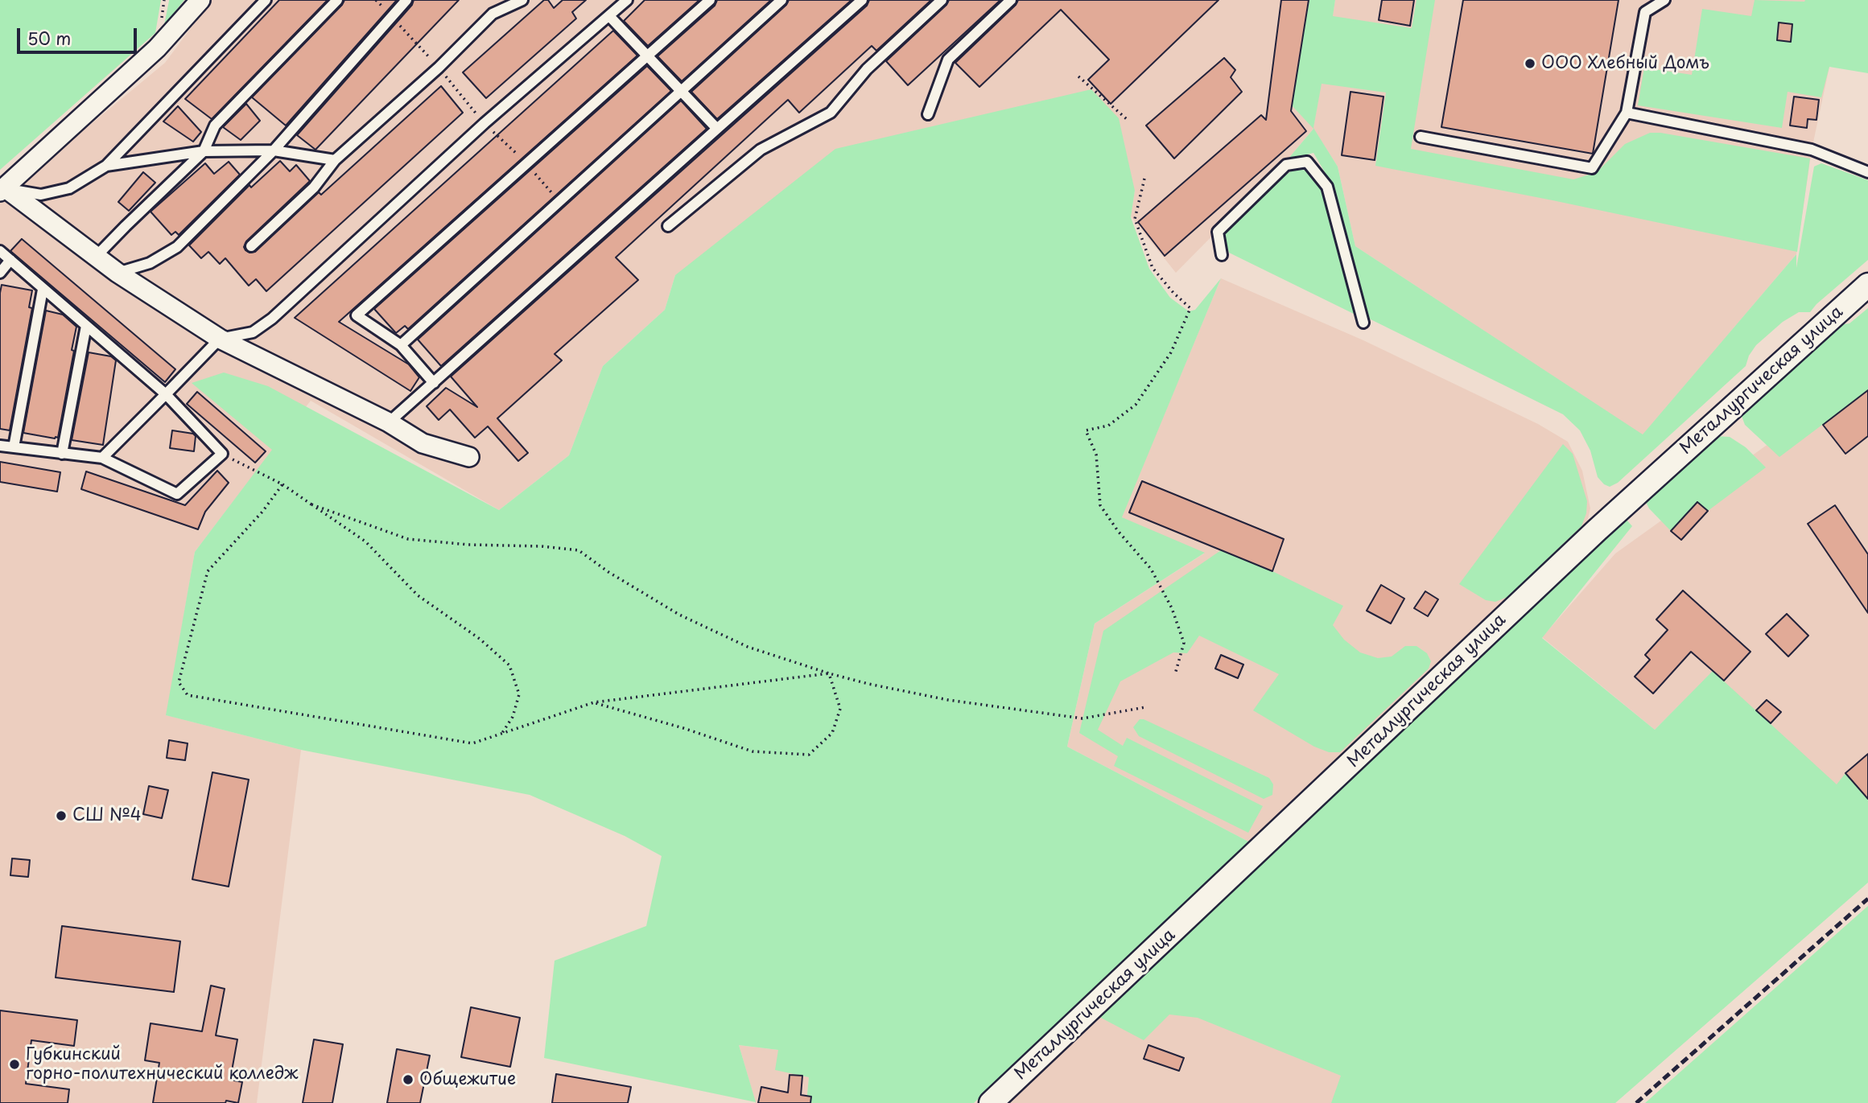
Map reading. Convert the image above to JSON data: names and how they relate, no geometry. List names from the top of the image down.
{
  "streets": {
    "street": ["Металлургическая улица"]
  },
  "places": [
    "ООО Хлебный Домъ",
    "СШ №4",
    "Губкинский горно-политехнический колледж",
    "Общежитие"
  ],
  "scale_bar": "50 m"
}
